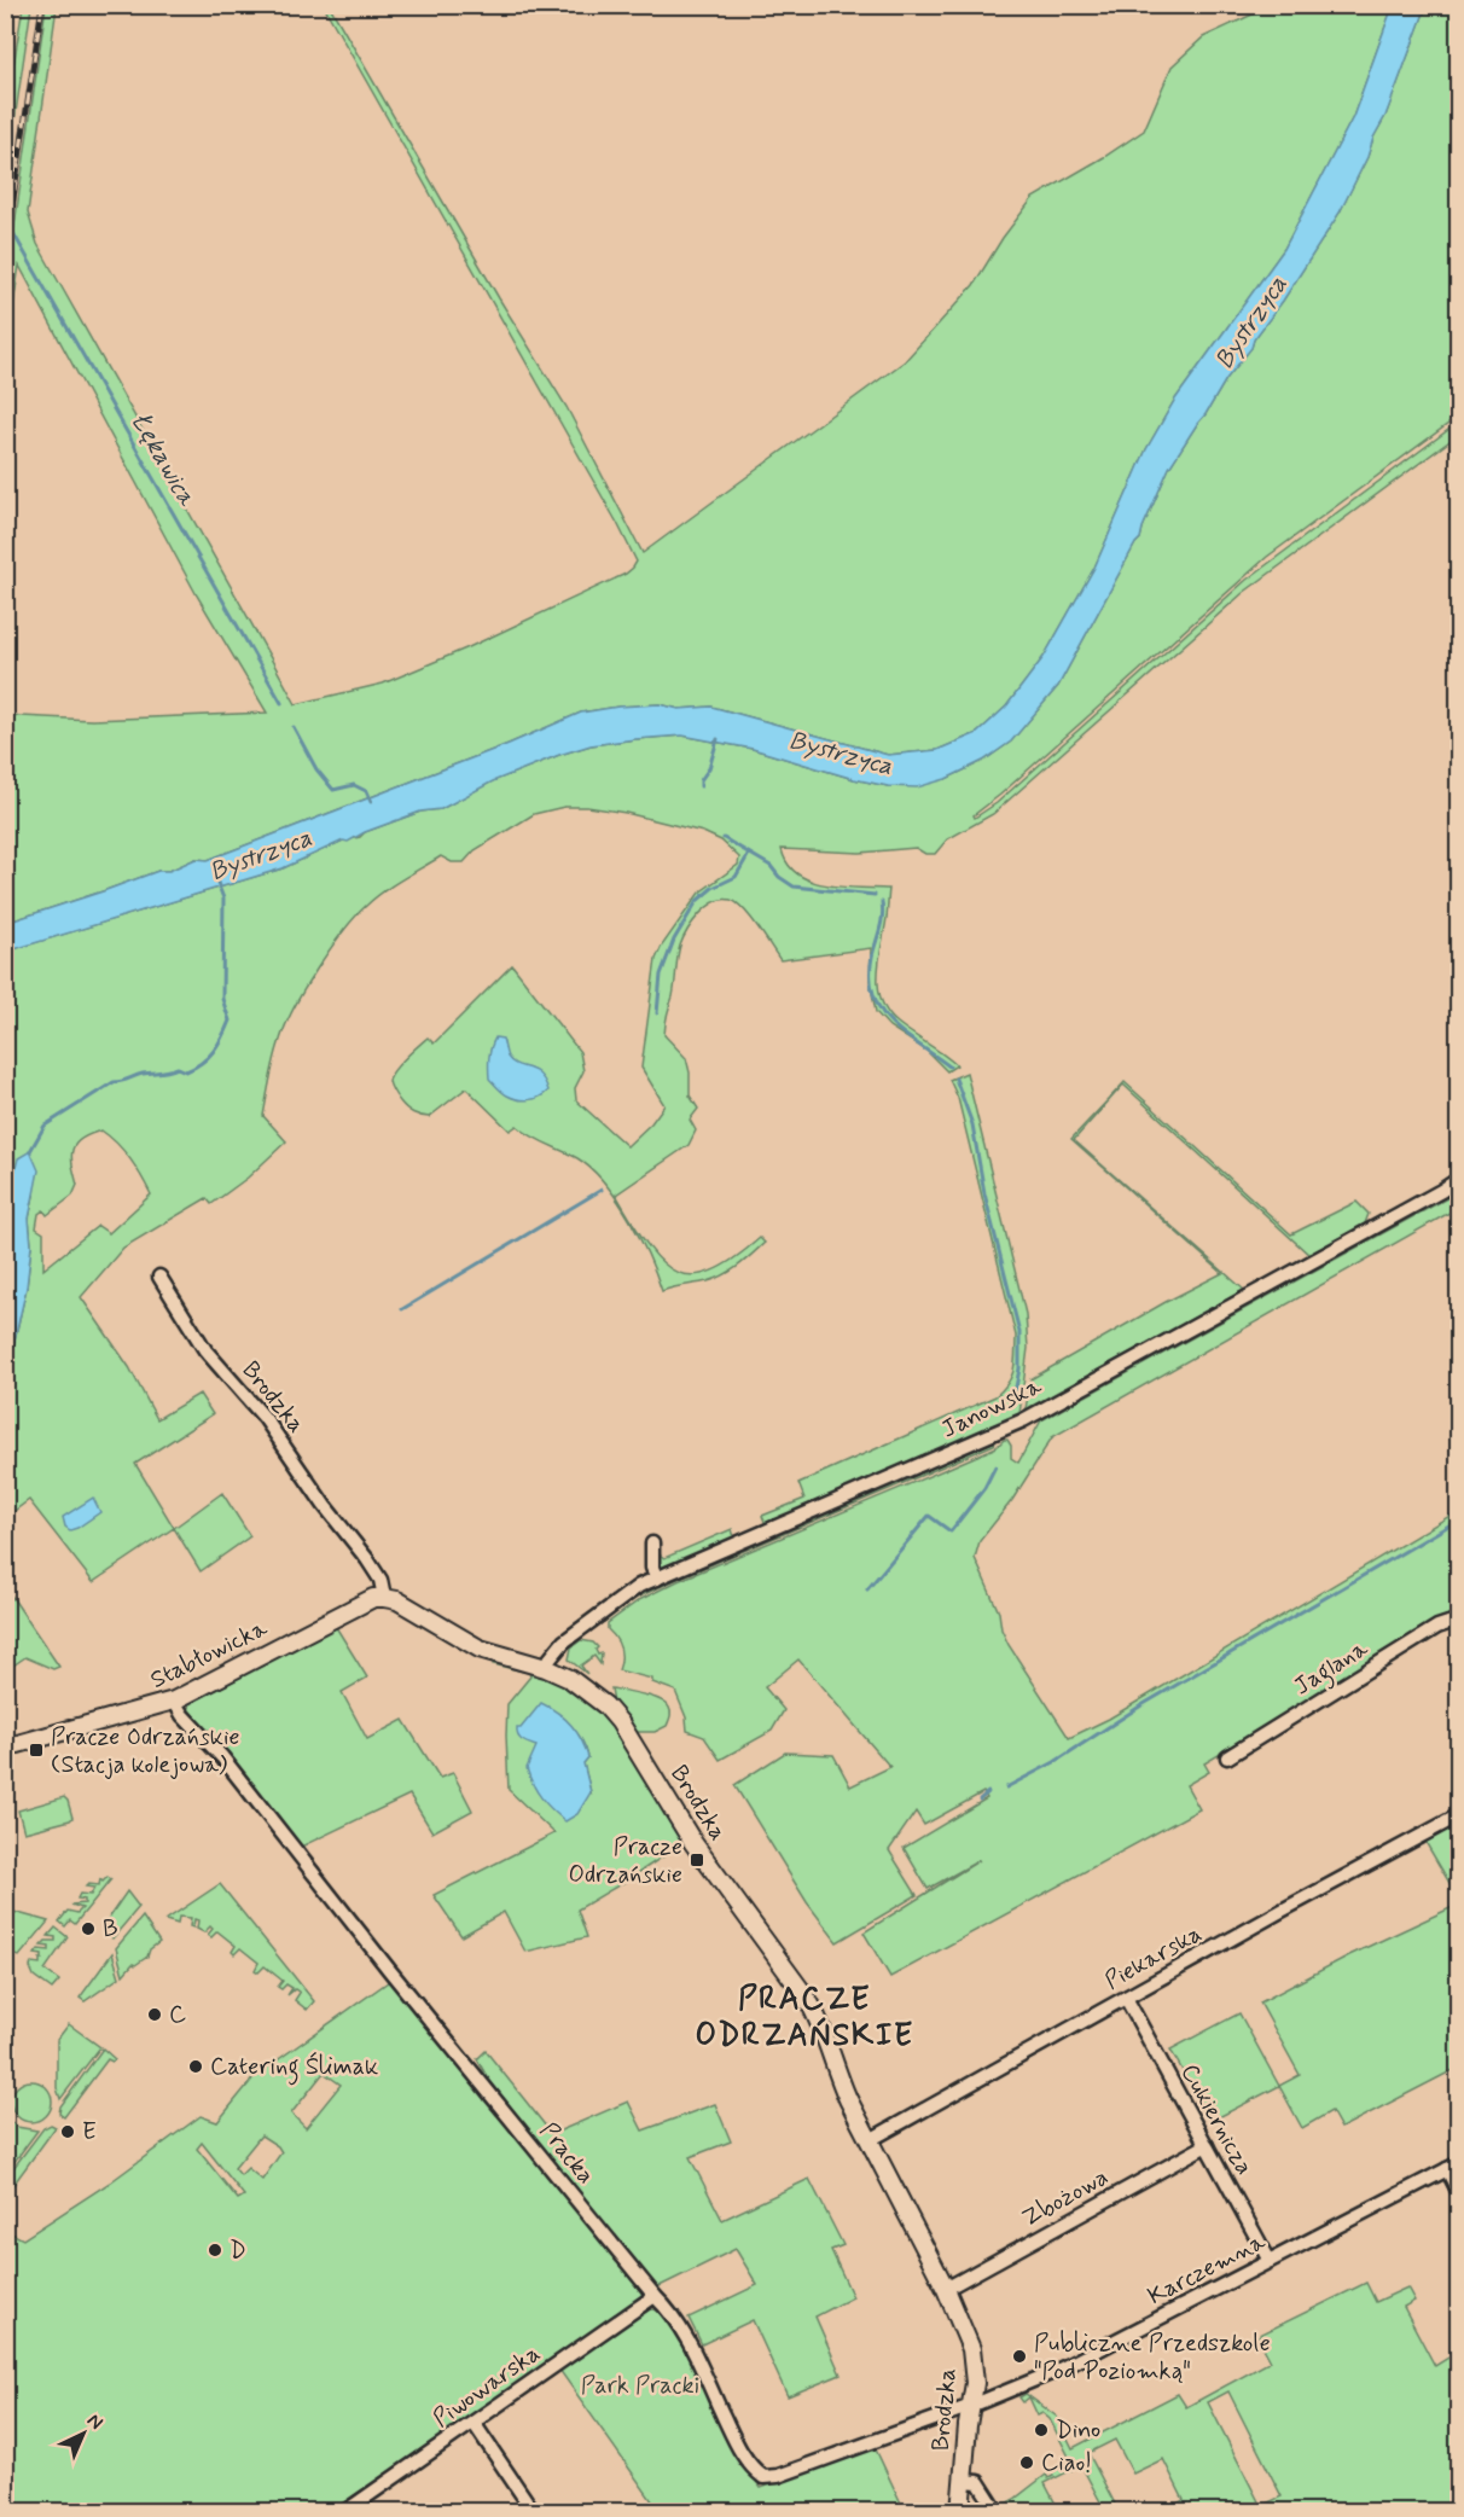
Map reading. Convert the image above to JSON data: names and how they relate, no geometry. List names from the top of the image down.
{
  "streets": {
    "street": [
      "Brodzka",
      "Janowska",
      "Stabłowicka",
      "Jaglana",
      "Piekarska",
      "Cukiernicza",
      "Pracka",
      "Zbożowa",
      "Karczemna",
      "Piwowarska"
    ]
  },
  "crossings": [
    ["Brodzka", "Janowska"],
    ["Brodzka", "Stabłowicka"],
    ["Brodzka", "Piekarska"],
    ["Brodzka", "Pracka"],
    ["Brodzka", "Zbożowa"],
    ["Brodzka", "Karczemna"],
    ["Stabłowicka", "Pracka"],
    ["Piekarska", "Cukiernicza"],
    ["Cukiernicza", "Zbożowa"],
    ["Cukiernicza", "Karczemna"],
    ["Pracka", "Karczemna"],
    ["Pracka", "Piwowarska"]
  ],
  "districts": ["PRACZE ODRZAŃSKIE"],
  "water": ["Bystrzyca", "Łękawica"],
  "parks": ["Park Pracki"],
  "places": {
    "transit": ["Pracze Odrzańskie (Stacja kolejowa)", "Pracze Odrzańskie"],
    "other": [
      "B",
      "C",
      "Catering Ślimak",
      "E",
      "D",
      "Publiczne Przedszkole \"Pod Poziomką\"",
      "Dino",
      "Ciao!"
    ]
  },
  "north": "top right"
}
